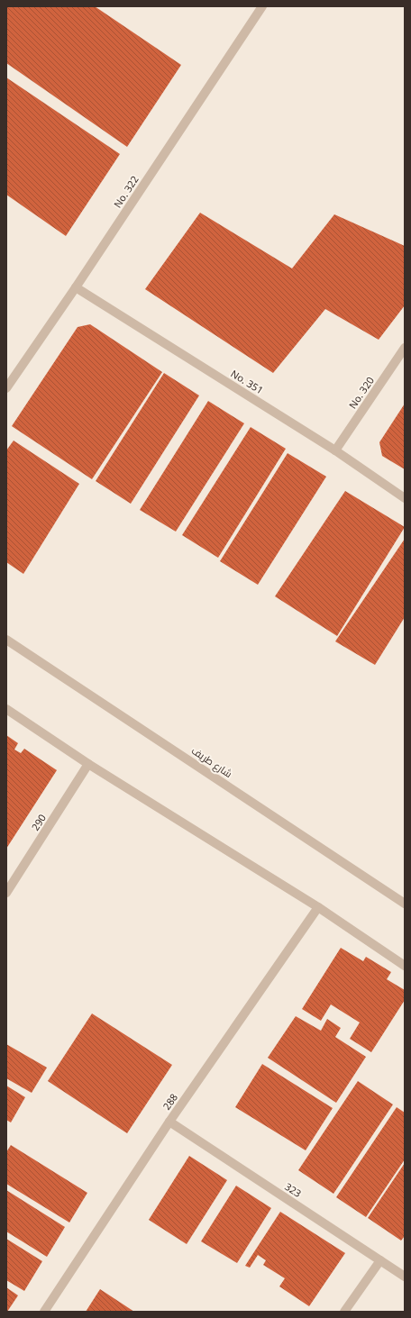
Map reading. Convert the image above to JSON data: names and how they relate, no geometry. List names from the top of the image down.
{
  "streets": {
    "street": [
      "No. 322",
      "No. 351",
      "No. 320",
      "شارع طريف",
      "290",
      "288",
      "323"
    ]
  },
  "crossings": [
    ["No. 322", "No. 351"],
    ["No. 351", "No. 320"],
    ["288", "323"]
  ]
}
